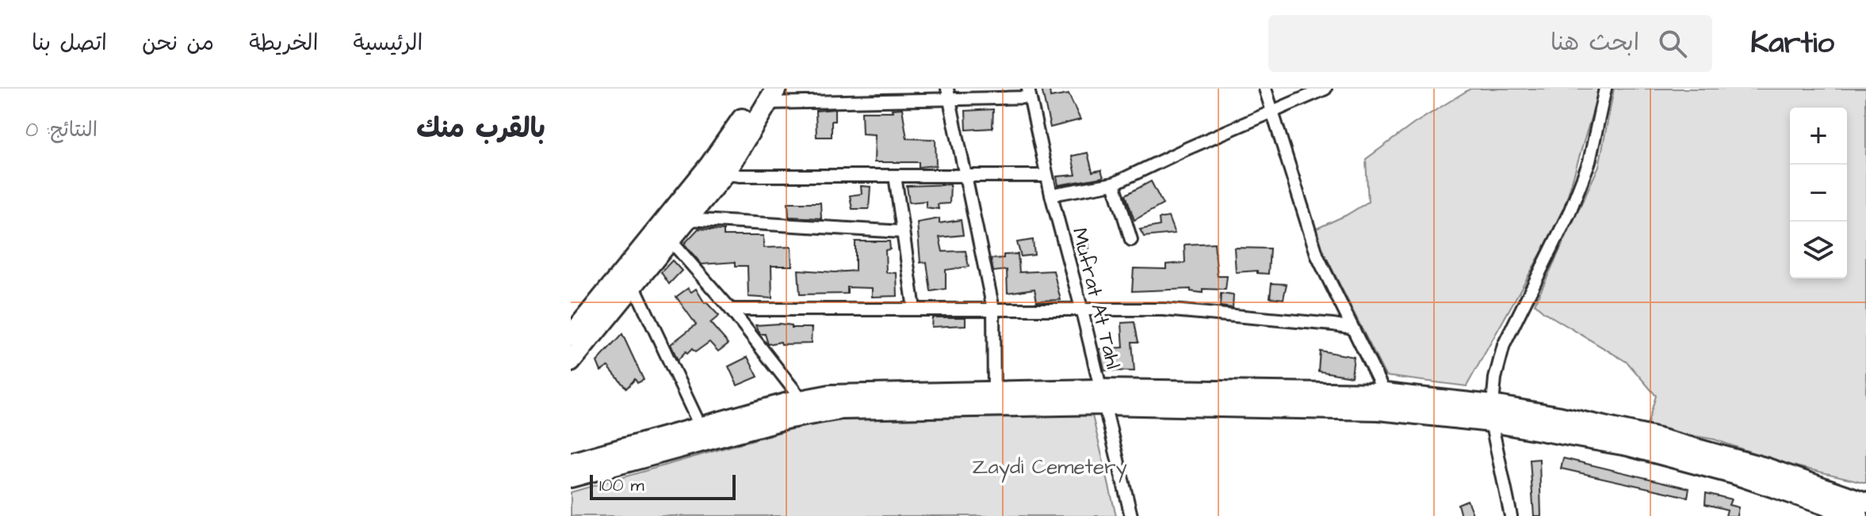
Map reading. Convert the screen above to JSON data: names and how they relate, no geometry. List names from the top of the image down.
{
  "streets": {
    "street": ["Mufrat At Tahl"]
  },
  "parks": ["Zaydi Cemetery"],
  "scale_bar": "100 m",
  "page": {
    "header": "Kartio",
    "search": "ابحث هنا",
    "nav": [
      "الرئيسية",
      "الخريطة",
      "من نحن",
      "اتصل بنا"
    ],
    "heading": ["بالقرب منك", "النتائج: 0"],
    "map_buttons": ["+", "−"],
    "scale": "100 m"
  }
}
